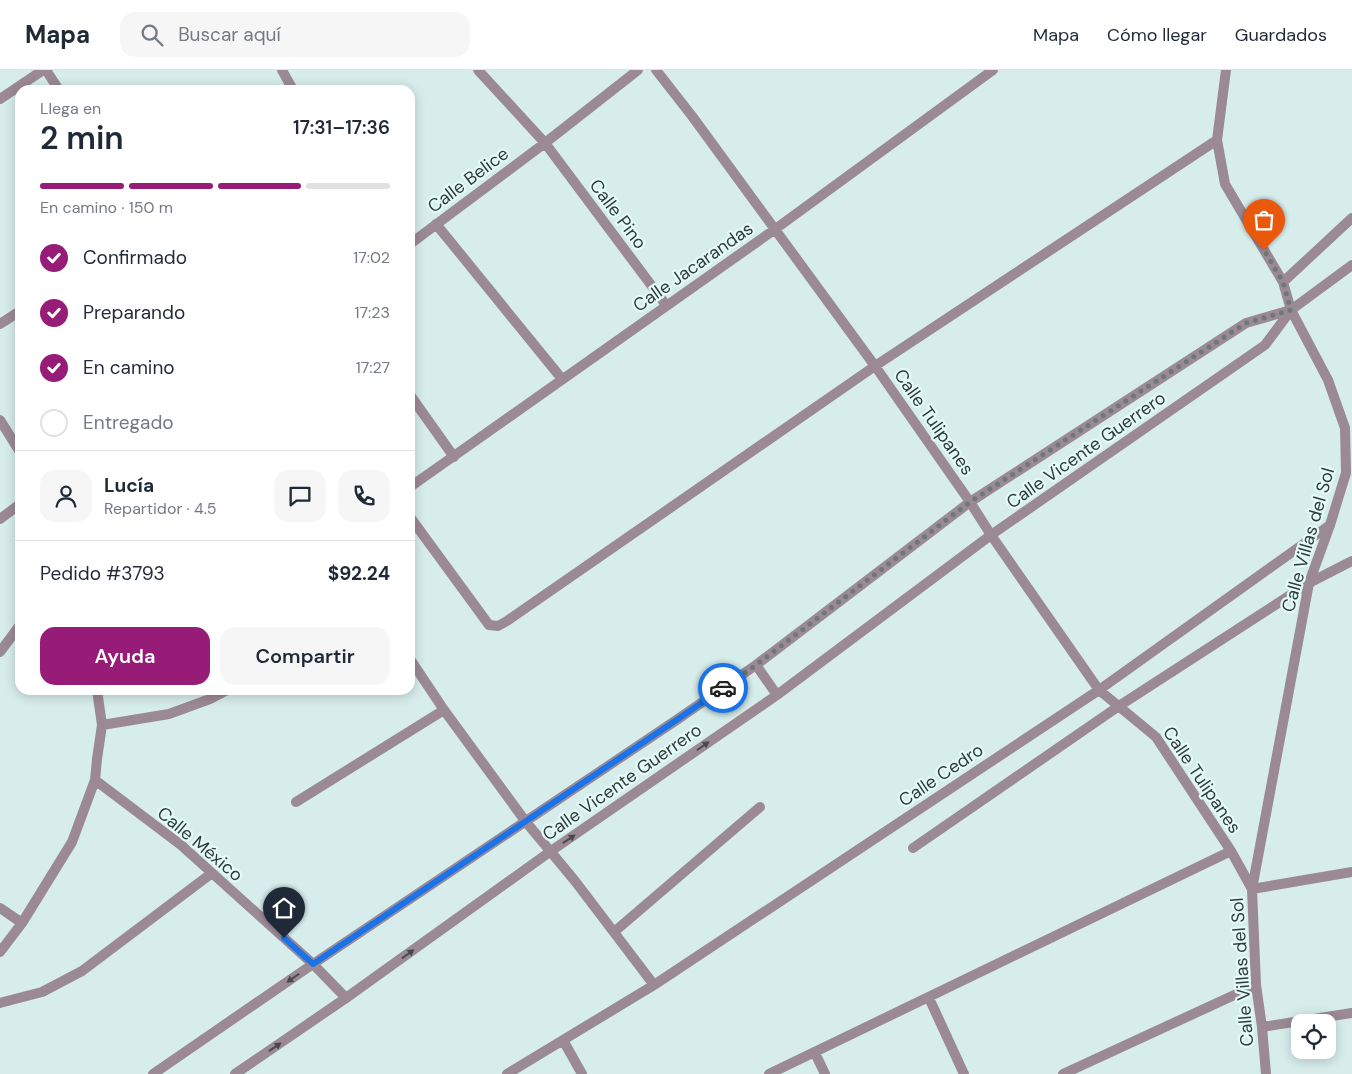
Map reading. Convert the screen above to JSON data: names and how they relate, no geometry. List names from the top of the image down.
{
  "streets": {
    "street": [
      "Calle Belice",
      "Calle Pino",
      "Calle Jacarandas",
      "Calle Tulipanes",
      "Calle Vicente Guerrero",
      "Calle Villas del Sol",
      "Calle Cedro",
      "Calle México"
    ]
  },
  "crossings": [
    ["Calle Belice", "Calle Pino"],
    ["Calle Pino", "Calle Jacarandas"],
    ["Calle Jacarandas", "Calle Tulipanes"],
    ["Calle Tulipanes", "Calle Vicente Guerrero"],
    ["Calle Tulipanes", "Calle Villas del Sol"],
    ["Calle Tulipanes", "Calle Cedro"],
    ["Calle Vicente Guerrero", "Calle Villas del Sol"],
    ["Calle Vicente Guerrero", "Calle México"],
    ["Calle Villas del Sol", "Calle Cedro"]
  ],
  "page": {
    "header": "Mapa",
    "search": "Buscar aquí",
    "nav": ["Mapa", "Cómo llegar", "Guardados"],
    "heading": ["2 min", "Llega en", "17:31–17:36"],
    "panel": [
      "Lucía",
      "Repartidor · 4.5",
      "Pedido #3793",
      "$92.24"
    ],
    "bar": "En camino · 150 m",
    "list": [
      ["Confirmado", "17:02"],
      ["Preparando", "17:23"],
      ["En camino", "17:27"],
      "Entregado"
    ],
    "buttons": ["Ayuda", "Compartir"]
  }
}
